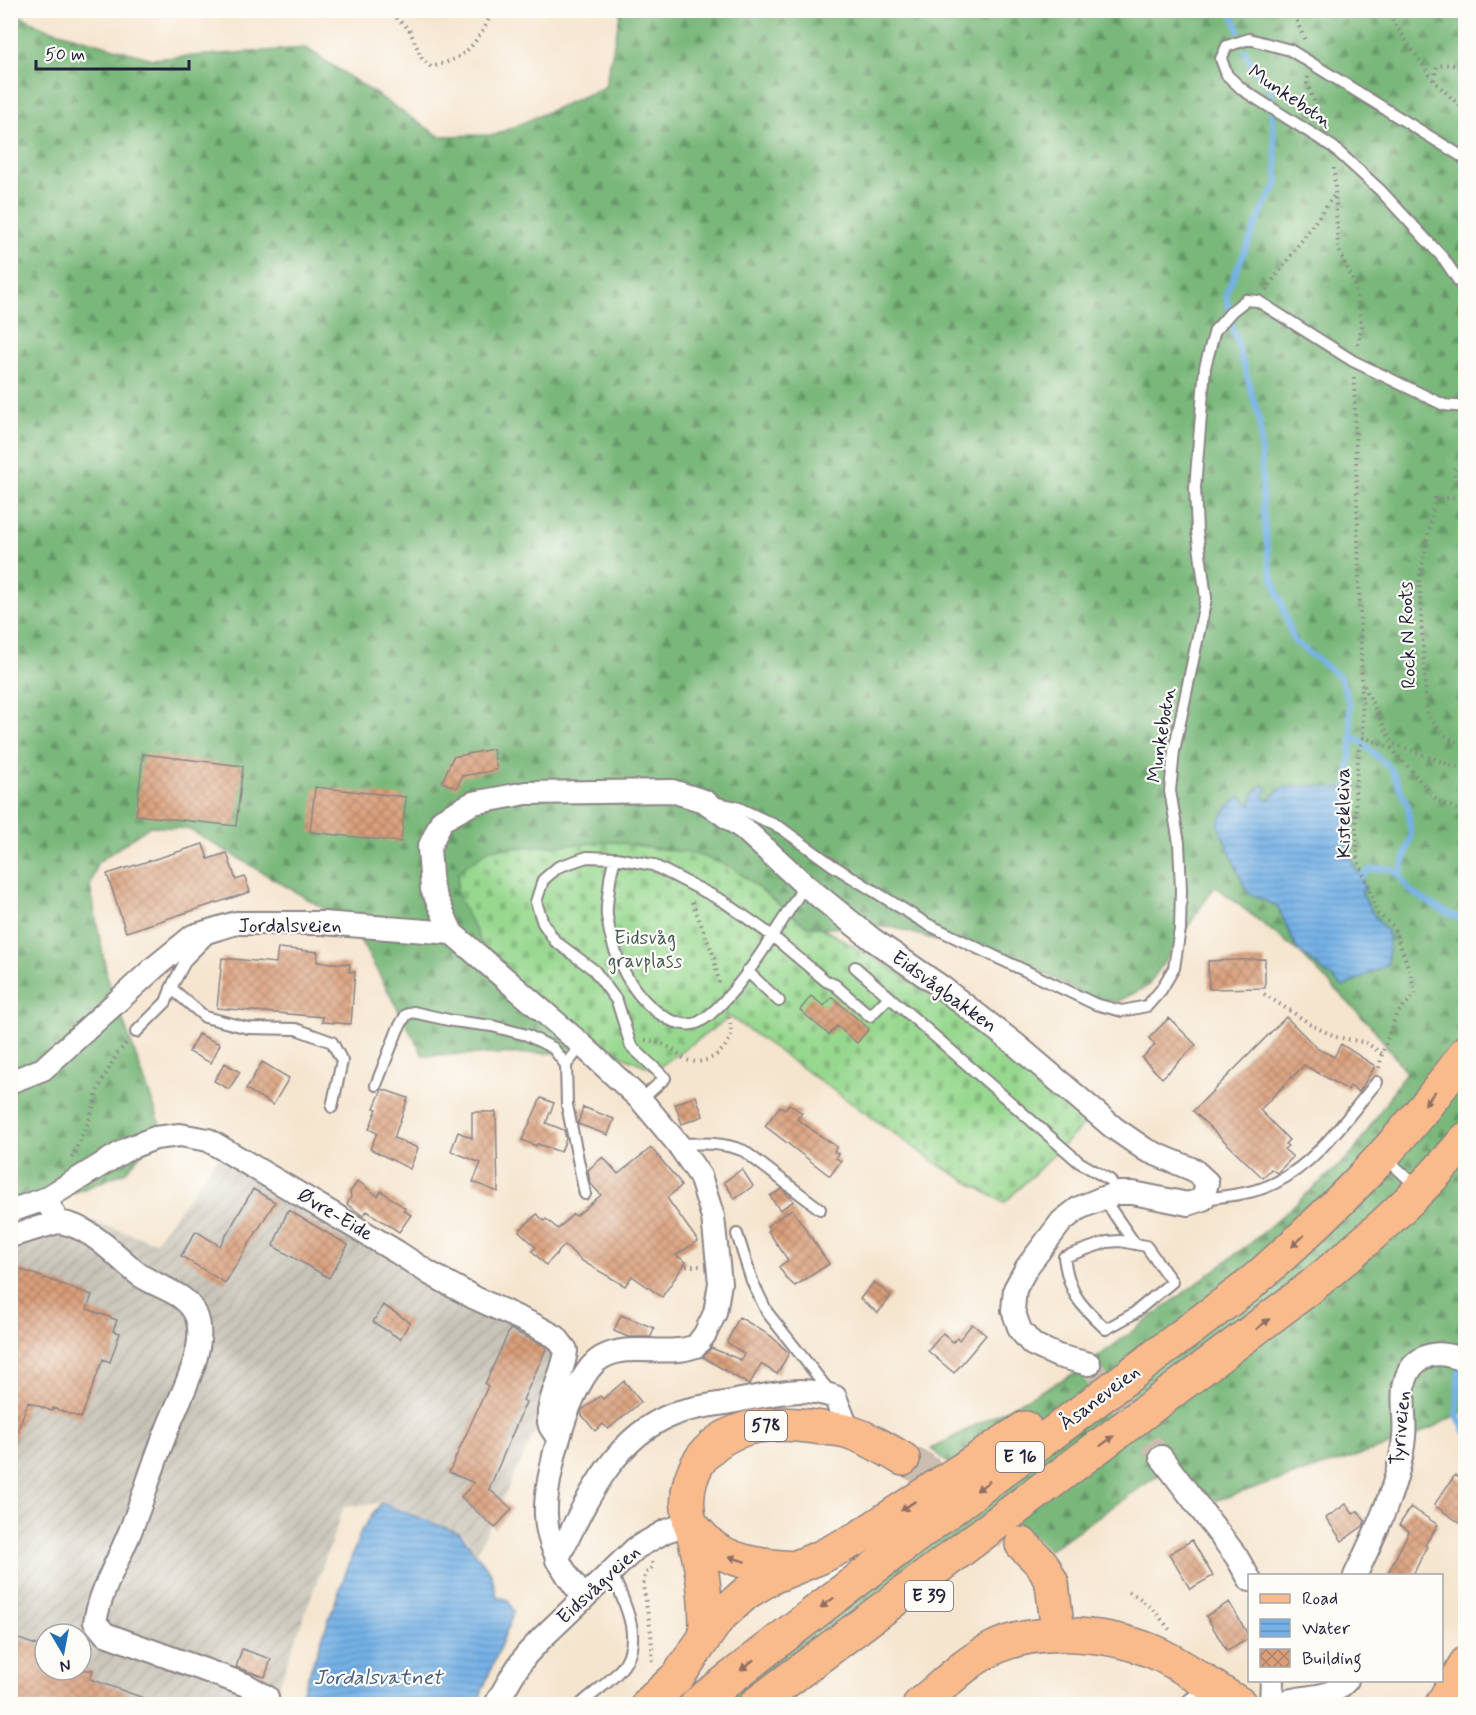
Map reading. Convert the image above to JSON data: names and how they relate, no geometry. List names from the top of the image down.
{
  "streets": {
    "main road": [
      "Åsaneveien",
      "578",
      "E 16",
      "E 39"
    ],
    "street": [
      "Jordalsveien",
      "Eidsvågbakken",
      "Øvre-Eide",
      "Tyriveien",
      "Eidsvågveien"
    ],
    "lane": ["Munkebotn"],
    "path": ["Rock N Roots", "Kistekleiva"]
  },
  "crossings": [
    ["Munkebotn", "Eidsvågbakken"],
    ["Jordalsveien", "Eidsvågbakken"],
    ["Åsaneveien", "E 39"],
    ["578", "Eidsvågveien"]
  ],
  "water": ["Jordalsvatnet"],
  "parks": ["Eidsvåg gravplass"],
  "legend": ["Road", "Water", "Building"],
  "scale_bar": "50 m",
  "north": "bottom"
}
